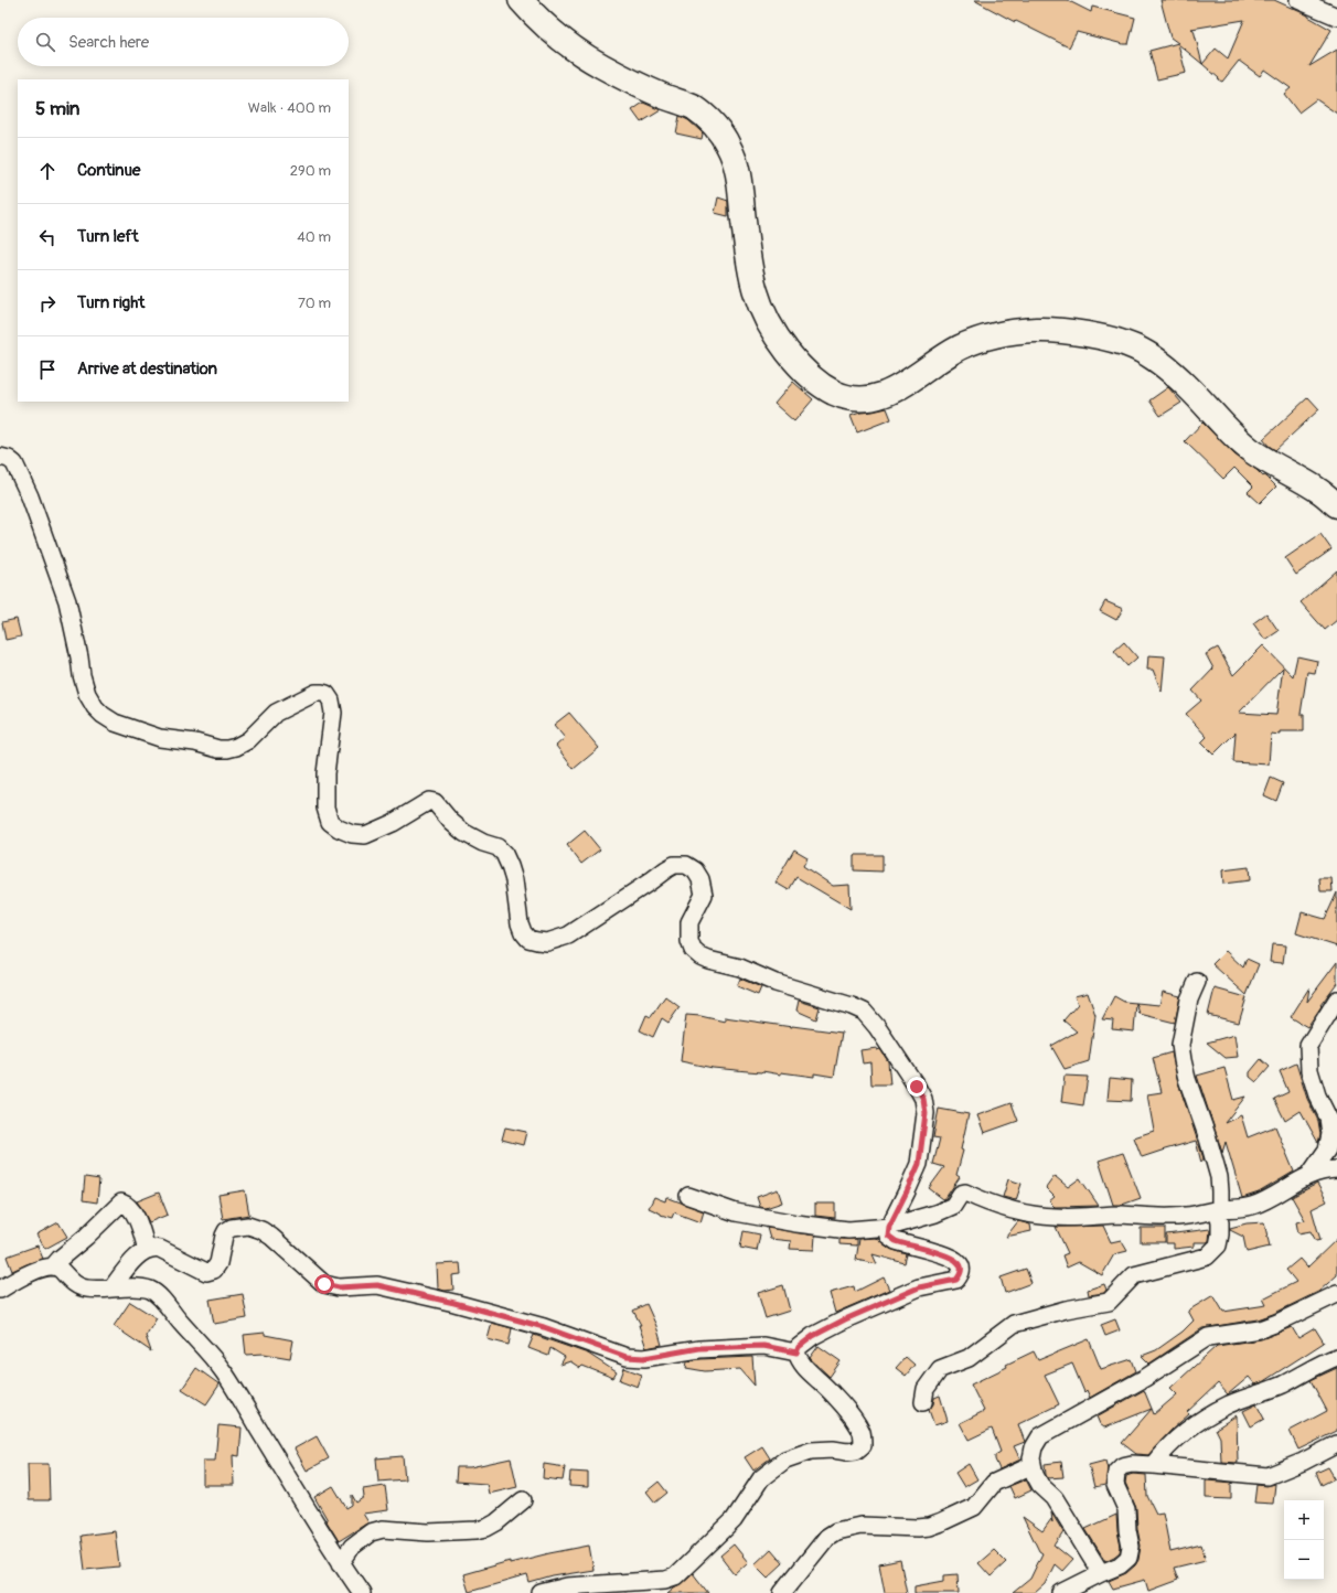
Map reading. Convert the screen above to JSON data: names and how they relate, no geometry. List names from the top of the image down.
{
  "page": {
    "search": "Search here",
    "heading": ["5 min", "Walk · 400 m"],
    "list": [
      ["Continue", "290 m"],
      ["Turn left", "40 m"],
      ["Turn right", "70 m"],
      "Arrive at destination"
    ],
    "map_buttons": ["+", "−"]
  }
}
